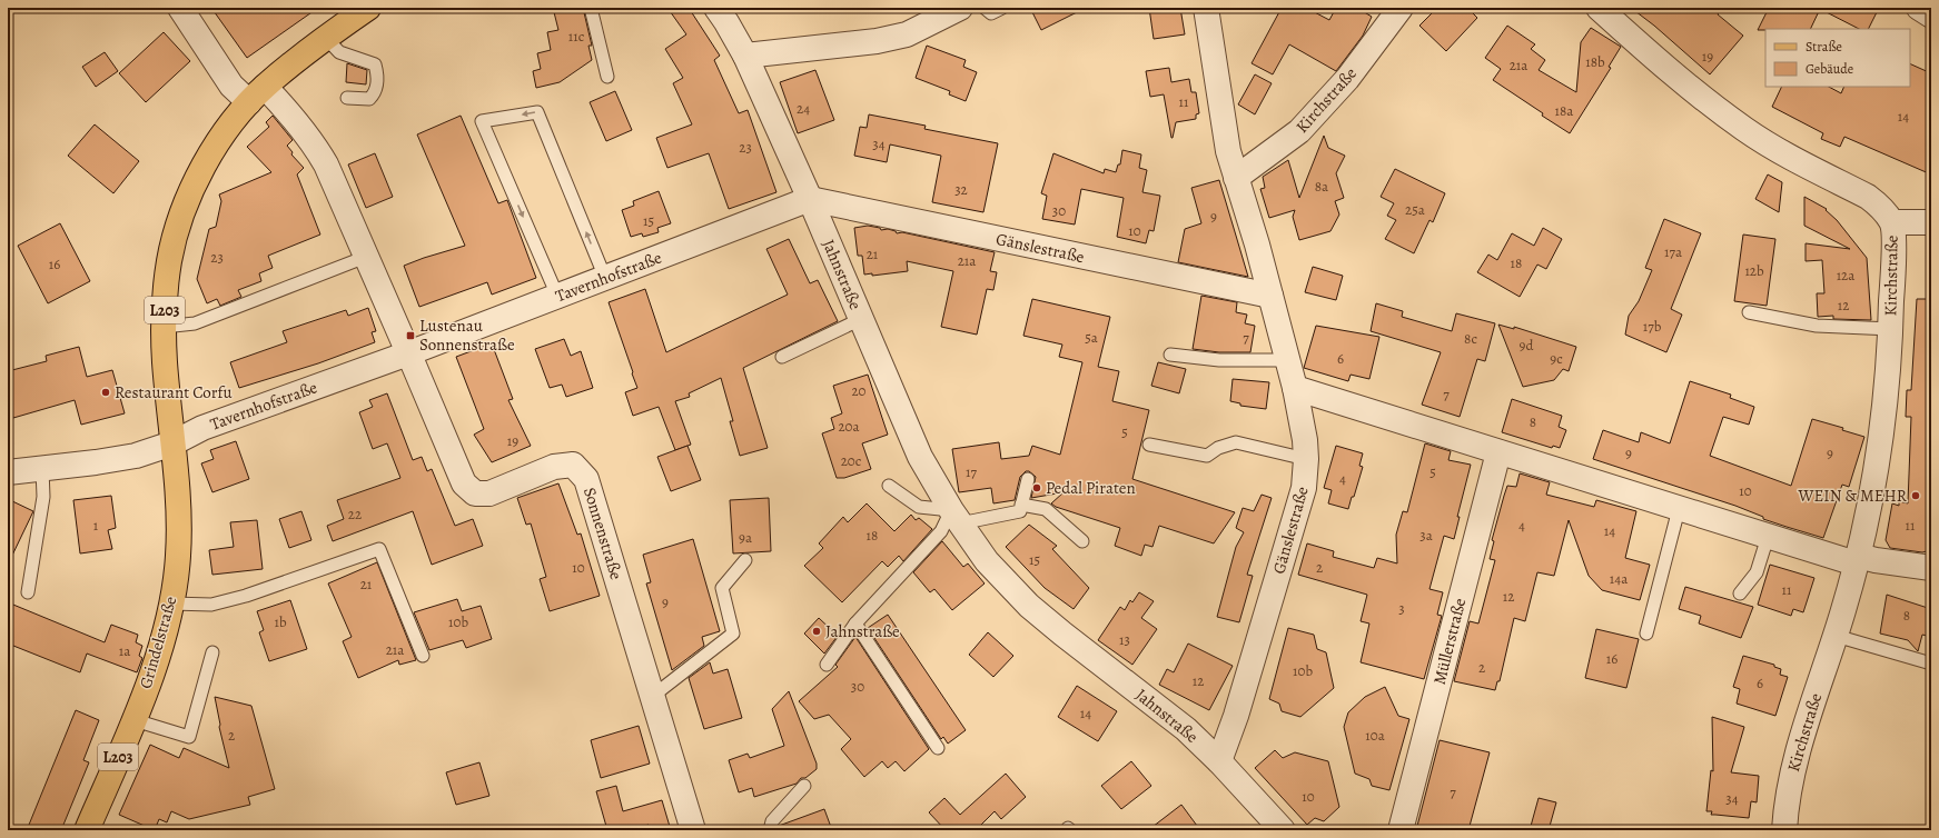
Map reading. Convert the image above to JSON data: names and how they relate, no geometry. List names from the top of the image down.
{
  "streets": {
    "main road": ["L203", "Grindelstraße"],
    "street": [
      "Kirchstraße",
      "Gänslestraße",
      "Jahnstraße",
      "Tavernhofstraße",
      "Sonnenstraße",
      "Müllerstraße"
    ]
  },
  "crossings": [
    ["Kirchstraße", "Gänslestraße"],
    ["Gänslestraße", "Jahnstraße"],
    ["Gänslestraße", "Tavernhofstraße"],
    ["Jahnstraße", "Tavernhofstraße"],
    ["Tavernhofstraße", "L203"],
    ["Tavernhofstraße", "Sonnenstraße"],
    ["Tavernhofstraße", "Grindelstraße"],
    ["L203", "Grindelstraße"]
  ],
  "places": {
    "transit": ["Lustenau Sonnenstraße"],
    "other": [
      "Restaurant Corfu",
      "Pedal Piraten",
      "WEIN & MEHR",
      "Jahnstraße"
    ]
  },
  "house_numbers": [
    "11c",
    "19",
    "18b",
    "21a",
    "11",
    "24",
    "18a",
    "14",
    "34",
    "23",
    "8a",
    "32",
    "25a",
    "30",
    "9",
    "15",
    "10",
    "17a",
    "21",
    "23",
    "21a",
    "18",
    "16",
    "12b",
    "12a",
    "12",
    "17b",
    "5a",
    "7",
    "8c",
    "9d",
    "6",
    "9c",
    "20",
    "7",
    "8",
    "20a",
    "5",
    "19",
    "9",
    "9",
    "20c",
    "17",
    "5",
    "4",
    "10",
    "22",
    "1",
    "4",
    "11",
    "14",
    "18",
    "3a",
    "9a",
    "15",
    "10",
    "2",
    "14a",
    "21",
    "11",
    "12",
    "9",
    "3",
    "8",
    "1b",
    "10b",
    "13",
    "21a",
    "1a",
    "16",
    "2",
    "10b",
    "12",
    "6",
    "30",
    "14",
    "2",
    "10a",
    "7",
    "10",
    "34"
  ],
  "legend": ["Straße", "Gebäude"]
}
